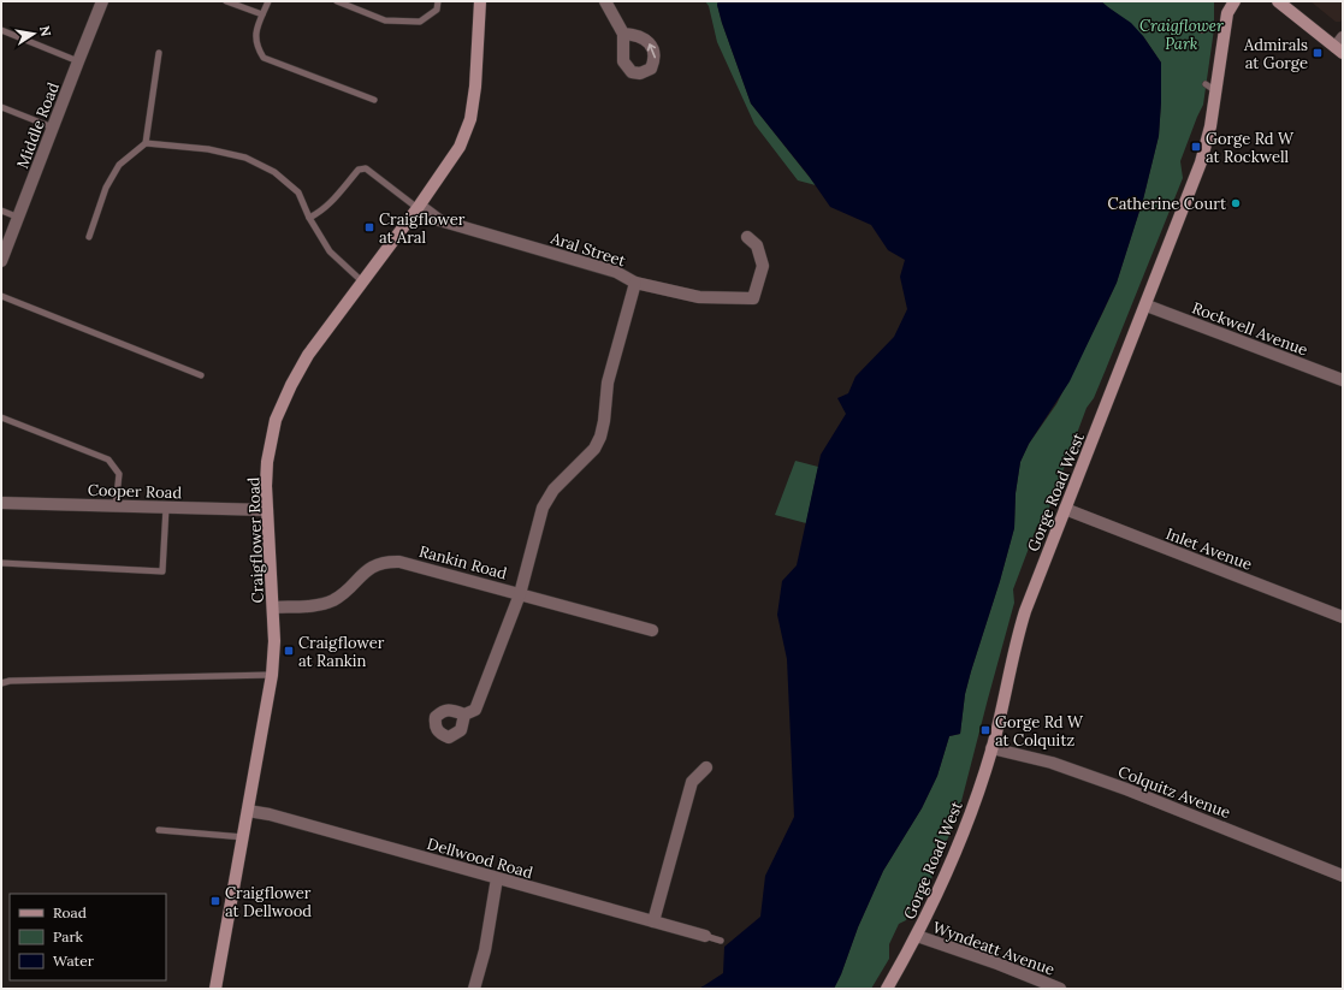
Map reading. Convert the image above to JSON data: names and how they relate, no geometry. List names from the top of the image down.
{
  "streets": {
    "main road": ["Gorge Road West", "Craigflower Road"],
    "street": [
      "Middle Road",
      "Aral Street",
      "Rockwell Avenue",
      "Cooper Road",
      "Inlet Avenue",
      "Rankin Road",
      "Colquitz Avenue",
      "Dellwood Road",
      "Wyndeatt Avenue"
    ]
  },
  "crossings": [
    ["Aral Street", "Craigflower Road"],
    ["Rockwell Avenue", "Gorge Road West"],
    ["Cooper Road", "Craigflower Road"],
    ["Gorge Road West", "Inlet Avenue"],
    ["Gorge Road West", "Colquitz Avenue"],
    ["Gorge Road West", "Wyndeatt Avenue"],
    ["Craigflower Road", "Rankin Road"],
    ["Craigflower Road", "Dellwood Road"]
  ],
  "parks": ["Craigflower Park"],
  "places": {
    "transit": [
      "Admirals at Gorge",
      "Gorge Rd W at Rockwell",
      "Craigflower at Aral",
      "Craigflower at Rankin",
      "Gorge Rd W at Colquitz",
      "Craigflower at Dellwood"
    ],
    "other": ["Catherine Court"]
  },
  "legend": ["Road", "Park", "Water"],
  "north": "right"
}
